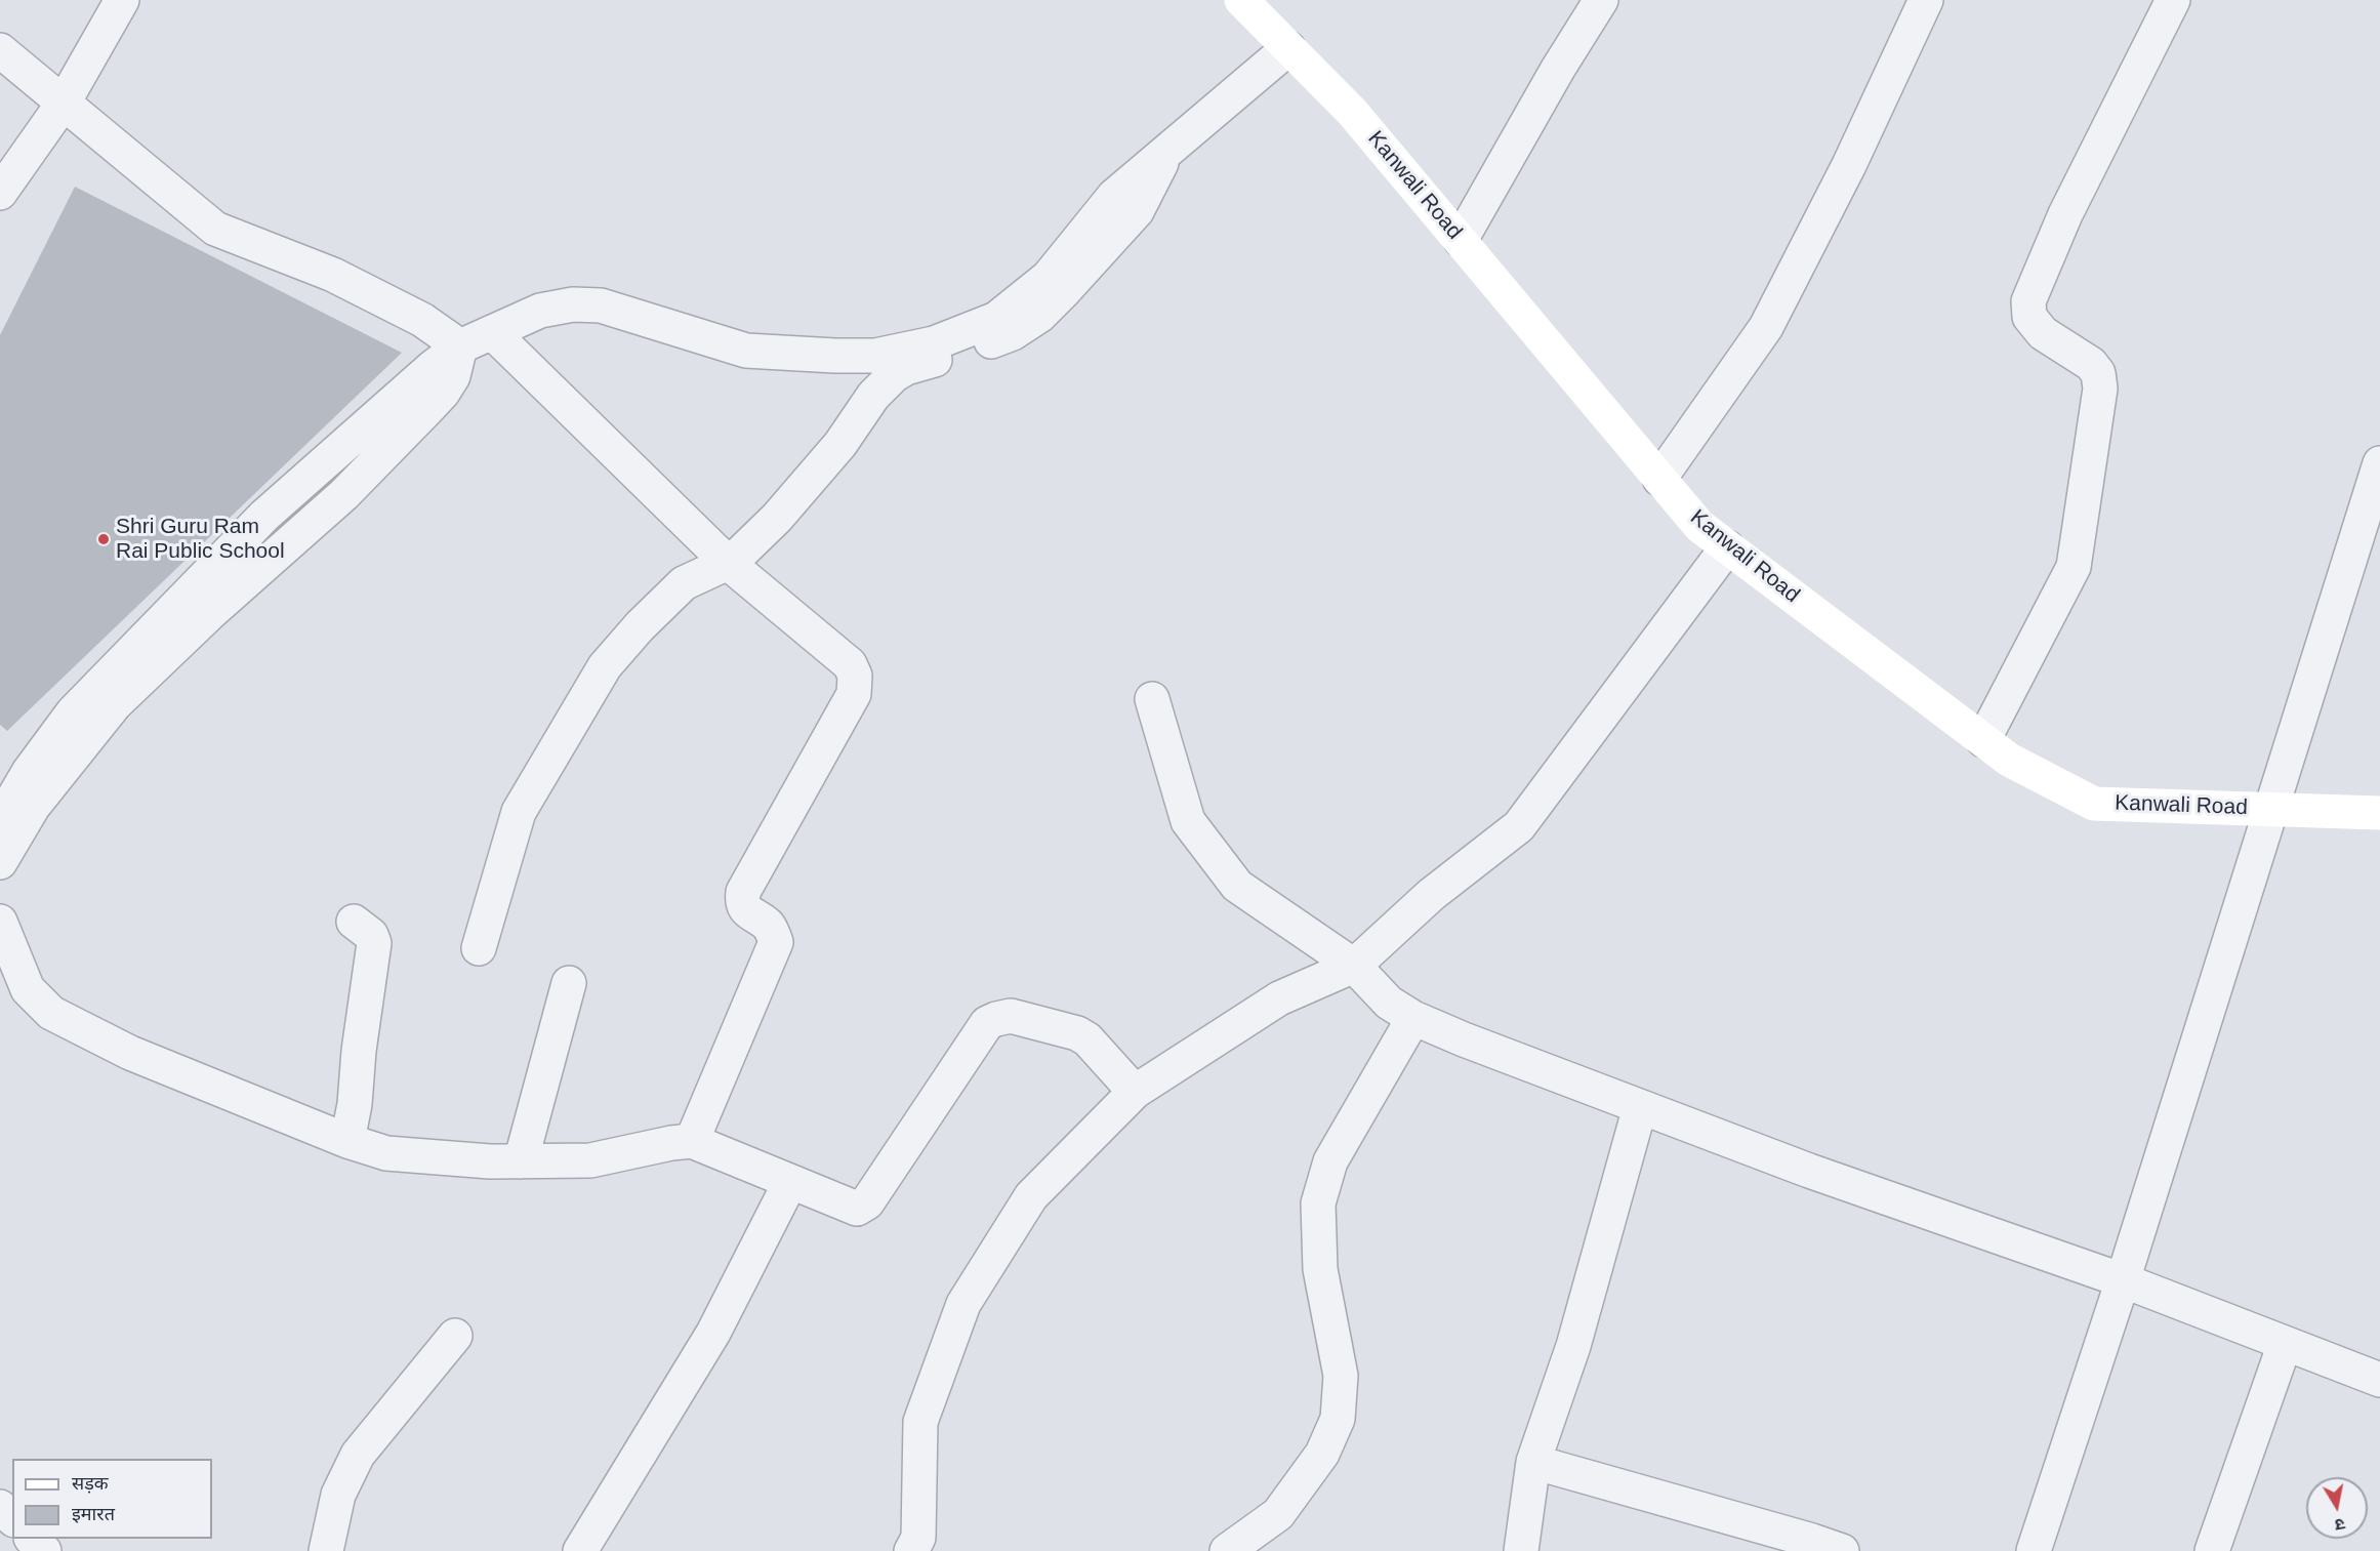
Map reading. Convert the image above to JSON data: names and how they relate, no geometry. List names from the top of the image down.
{
  "streets": {
    "street": ["Kanwali Road"]
  },
  "places": ["Shri Guru Ram Rai Public School"],
  "legend": ["सड़क", "इमारत"],
  "north": "bottom"
}
